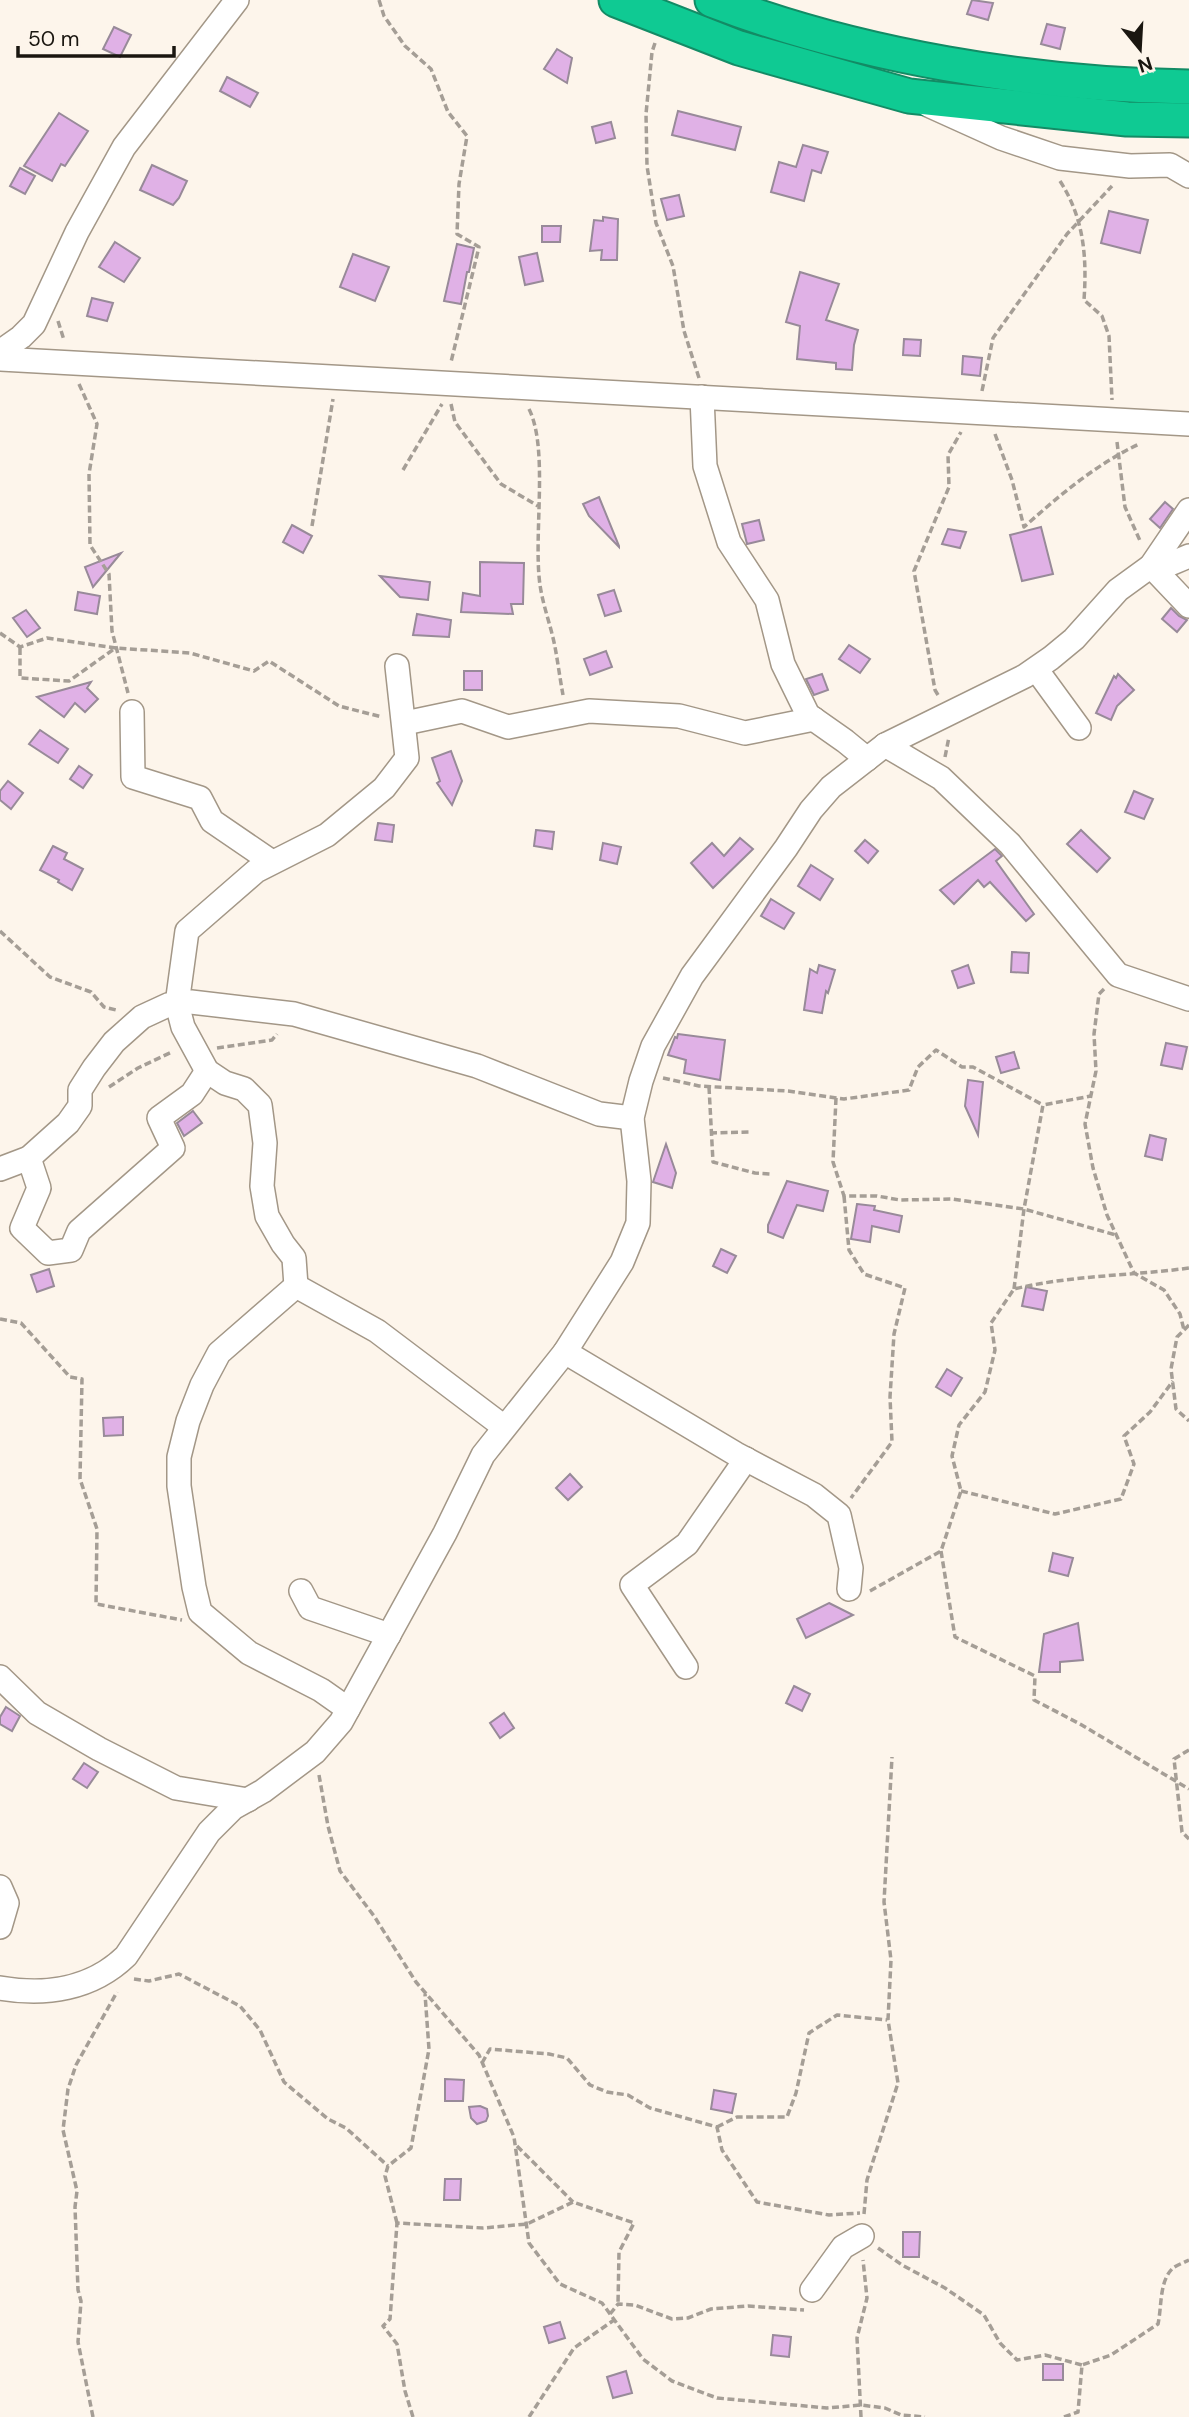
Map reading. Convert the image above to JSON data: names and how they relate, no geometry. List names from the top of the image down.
{
  "scale_bar": "50 m",
  "north": "bottom"
}
